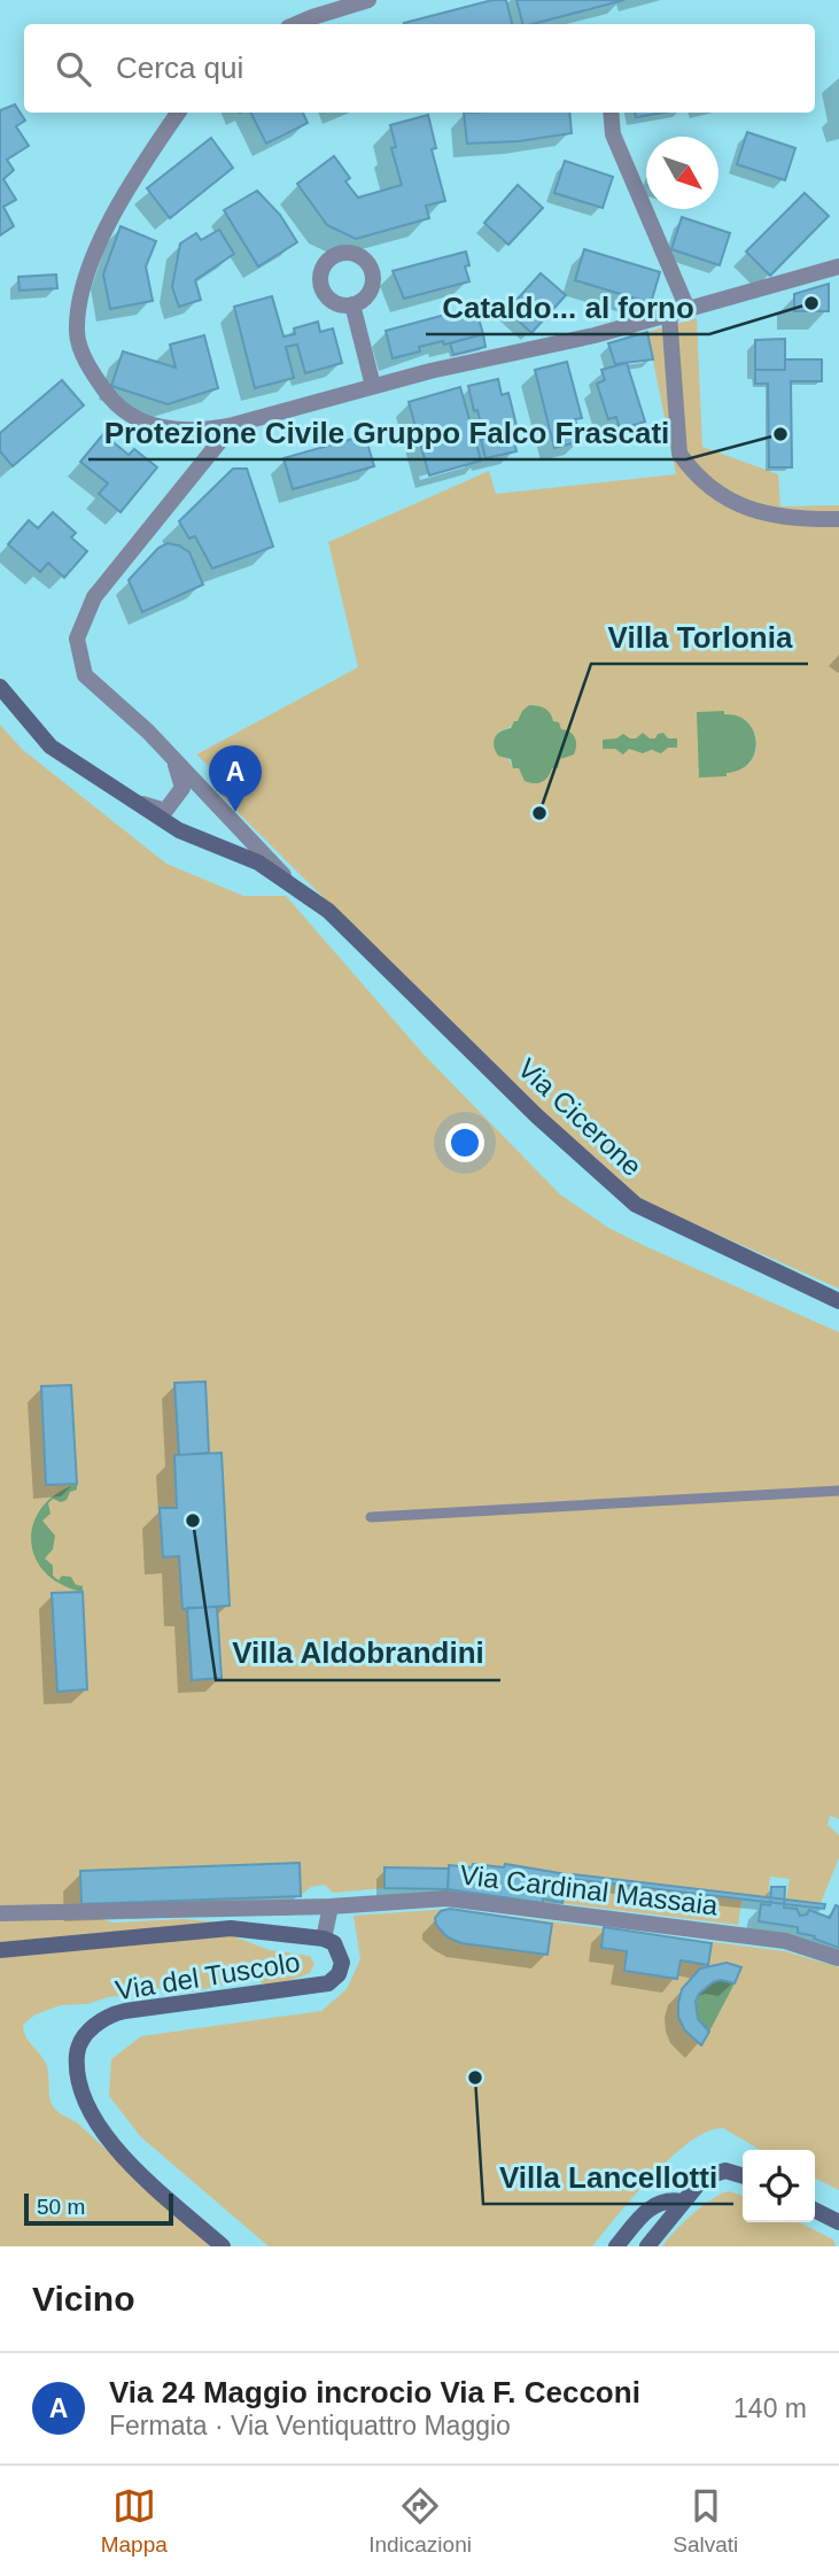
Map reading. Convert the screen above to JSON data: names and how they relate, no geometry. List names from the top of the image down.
{
  "streets": {
    "main road": ["Via Cicerone", "Via del Tuscolo"],
    "street": ["Via Cardinal Massaia"]
  },
  "places": [
    "Cataldo... al forno",
    "Protezione Civile Gruppo Falco Frascati",
    "Villa Torlonia",
    "Villa Aldobrandini",
    "Villa Lancellotti"
  ],
  "scale_bar": "50 m",
  "north": "bottom right",
  "page": {
    "search": "Cerca qui",
    "pins": "A",
    "scale": "50 m",
    "heading": "Vicino",
    "list": [
      {
        "mark": "A",
        "name": "Via 24 Maggio incrocio Via F. Cecconi",
        "note": "Fermata · Via Ventiquattro Maggio",
        "value": "140 m"
      }
    ],
    "nav": ["Mappa", "Indicazioni", "Salvati"]
  }
}
